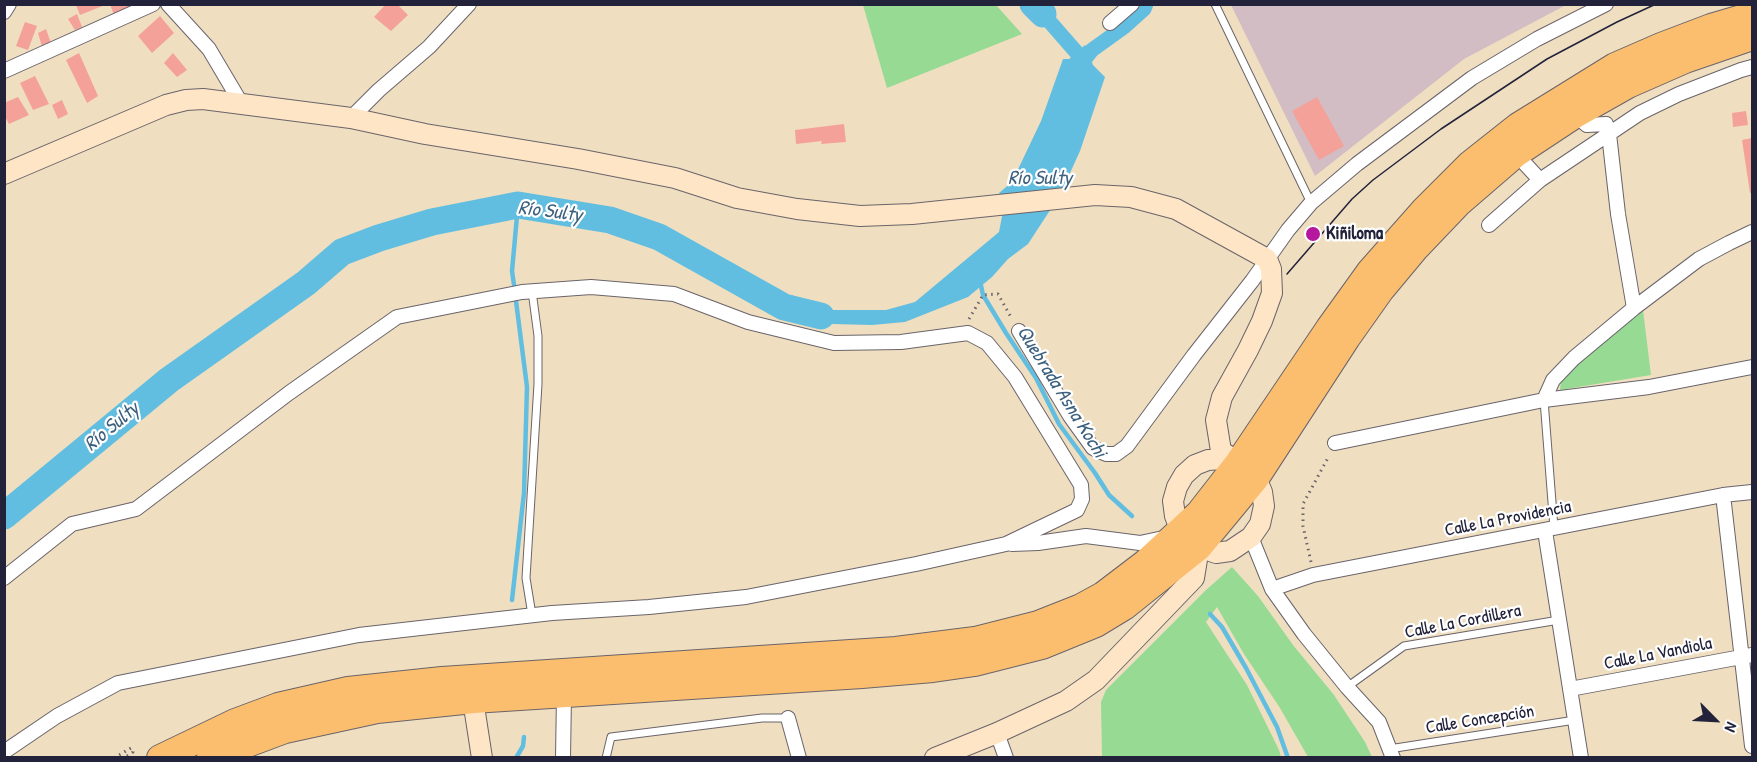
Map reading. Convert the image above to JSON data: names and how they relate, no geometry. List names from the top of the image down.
{
  "streets": {
    "street": ["Calle La Providencia", "Calle La Vandiola"],
    "lane": ["Calle La Cordillera", "Calle Concepción"]
  },
  "water": ["Río Sulty", "Quebrada Asna Kochi"],
  "places": ["Kiñiloma"],
  "north": "bottom right"
}
